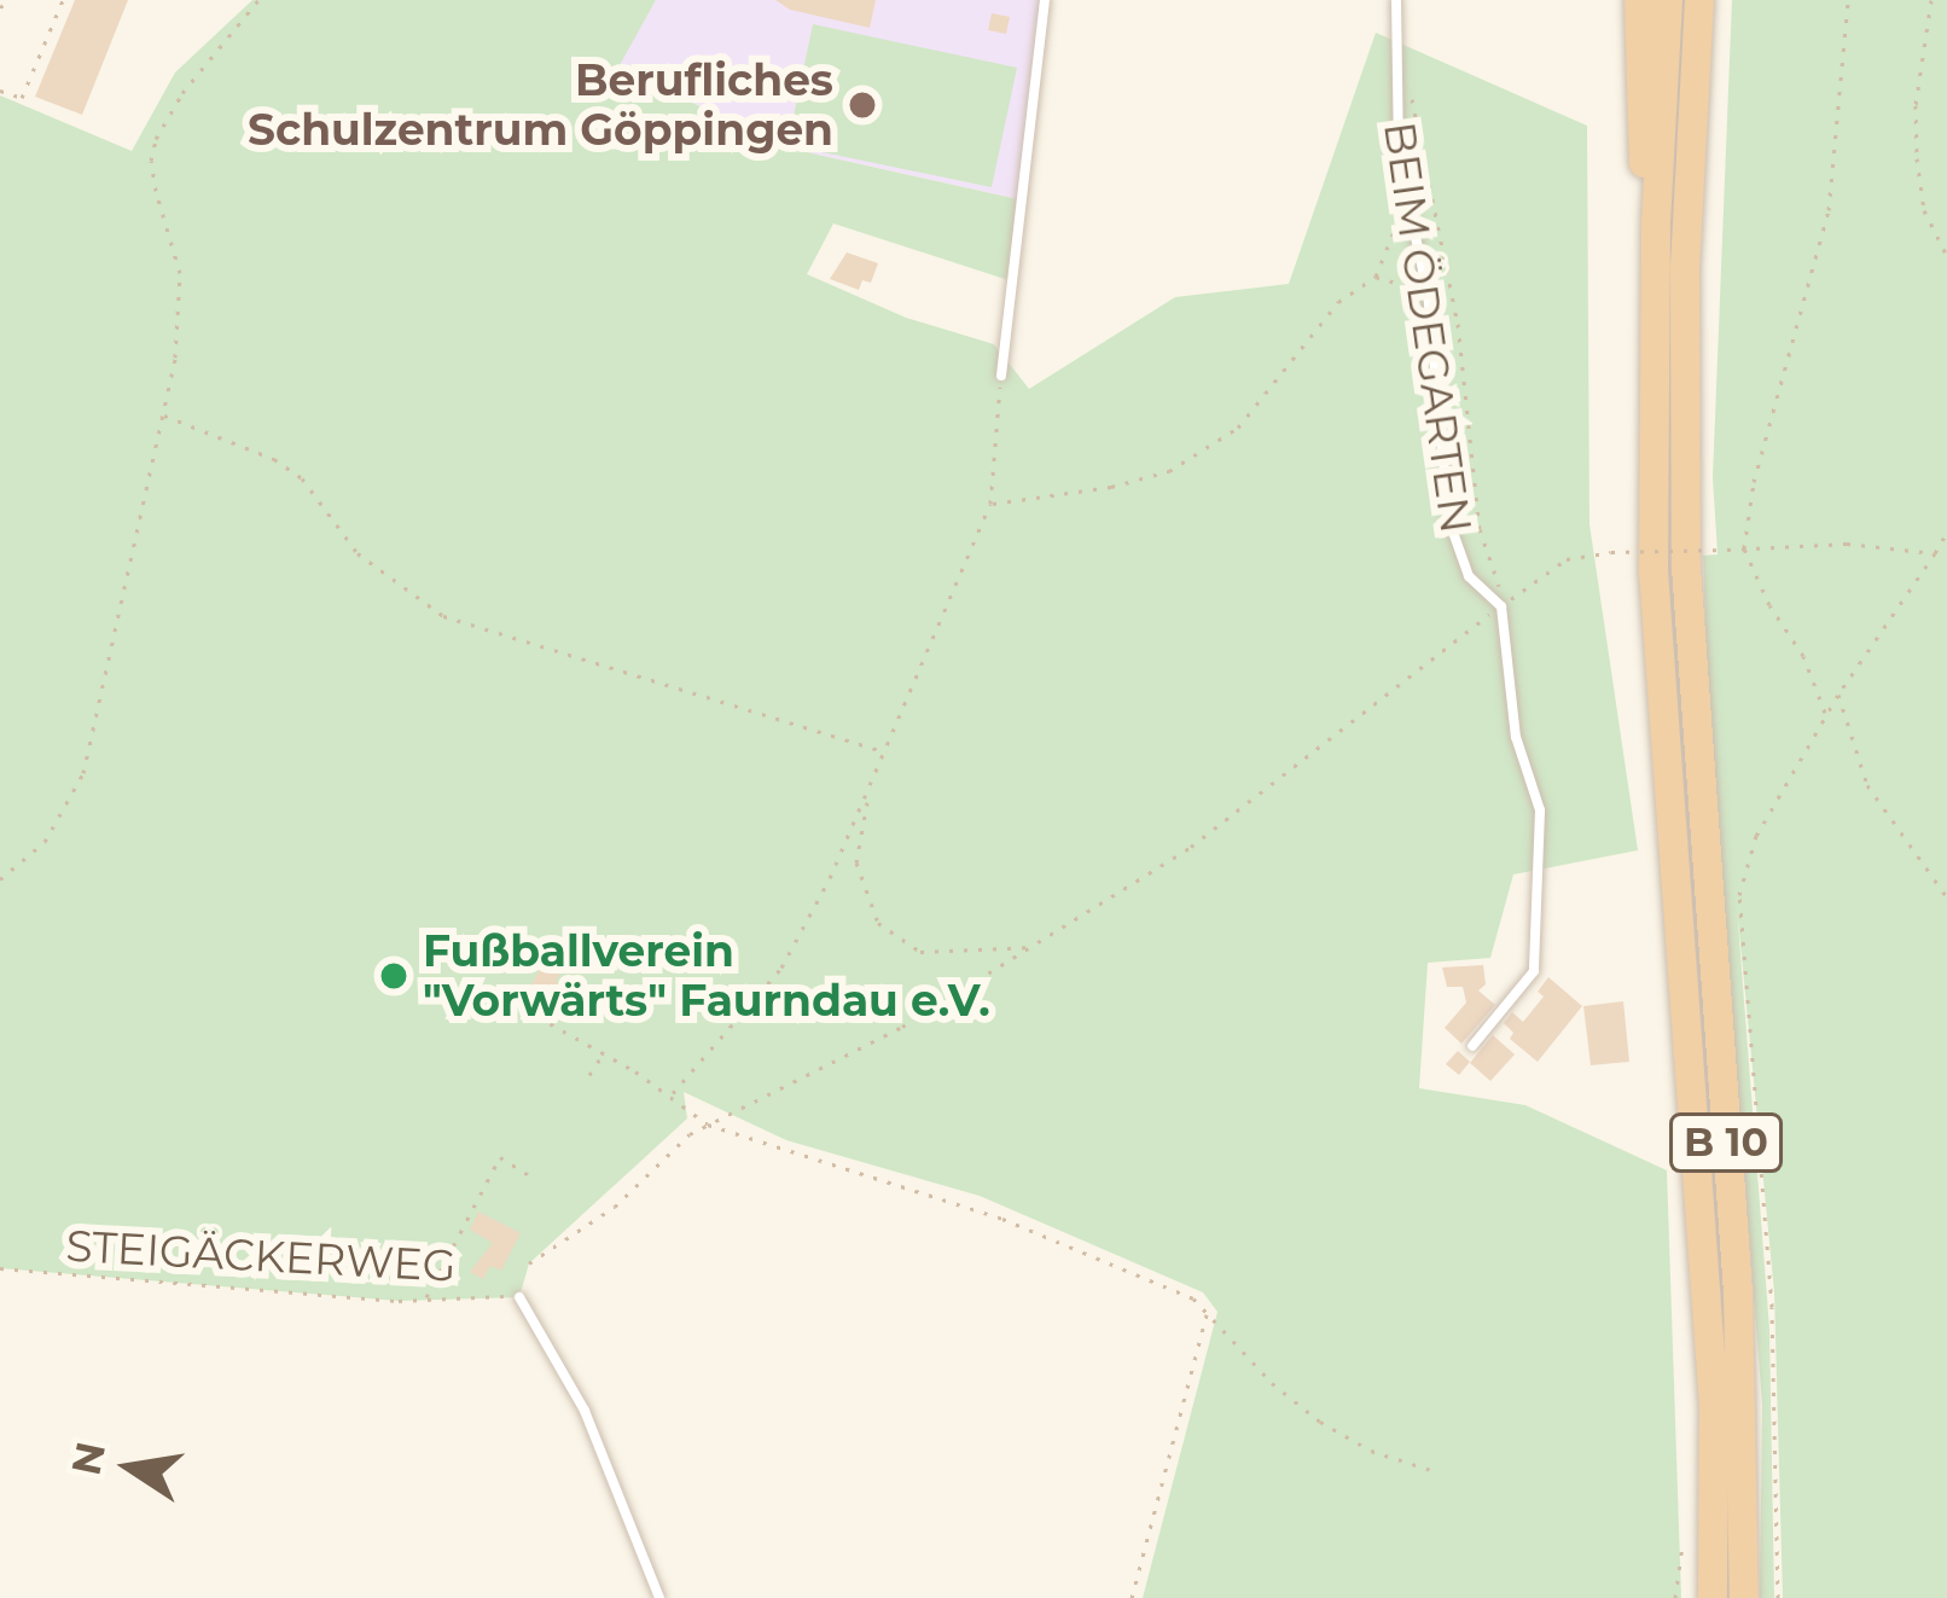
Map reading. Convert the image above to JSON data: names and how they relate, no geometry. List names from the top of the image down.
{
  "streets": {
    "highway": ["B 10"],
    "lane": ["BEIM ÖDEGARTEN"],
    "path": ["STEIGÄCKERWEG"]
  },
  "places": ["Berufliches Schulzentrum Göppingen", "Fußballverein \"Vorwärts\" Faurndau e.V."],
  "north": "left"
}
